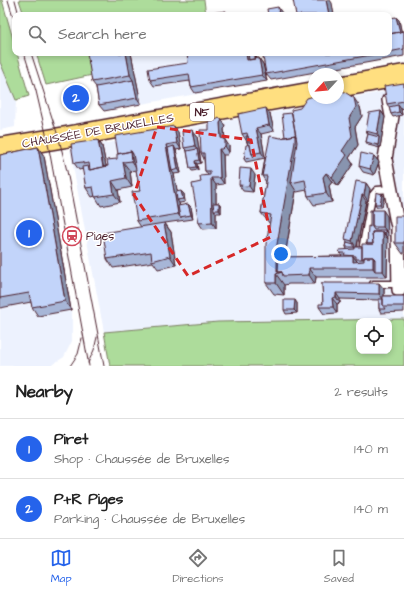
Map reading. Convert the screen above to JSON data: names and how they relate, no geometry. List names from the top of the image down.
{
  "streets": {
    "main road": ["N5", "CHAUSSÉE DE BRUXELLES"]
  },
  "places": {
    "station": ["Piges"]
  },
  "north": "bottom left",
  "page": {
    "search": "Search here",
    "pins": ["2", "1"],
    "heading": ["Nearby", "2 results"],
    "list": [
      {
        "mark": "1",
        "name": "Piret",
        "note": "Shop · Chaussée de Bruxelles",
        "value": "140 m"
      },
      {
        "mark": "2",
        "name": "P+R Piges",
        "note": "Parking · Chaussée de Bruxelles",
        "value": "140 m"
      }
    ],
    "nav": ["Map", "Directions", "Saved"]
  }
}
